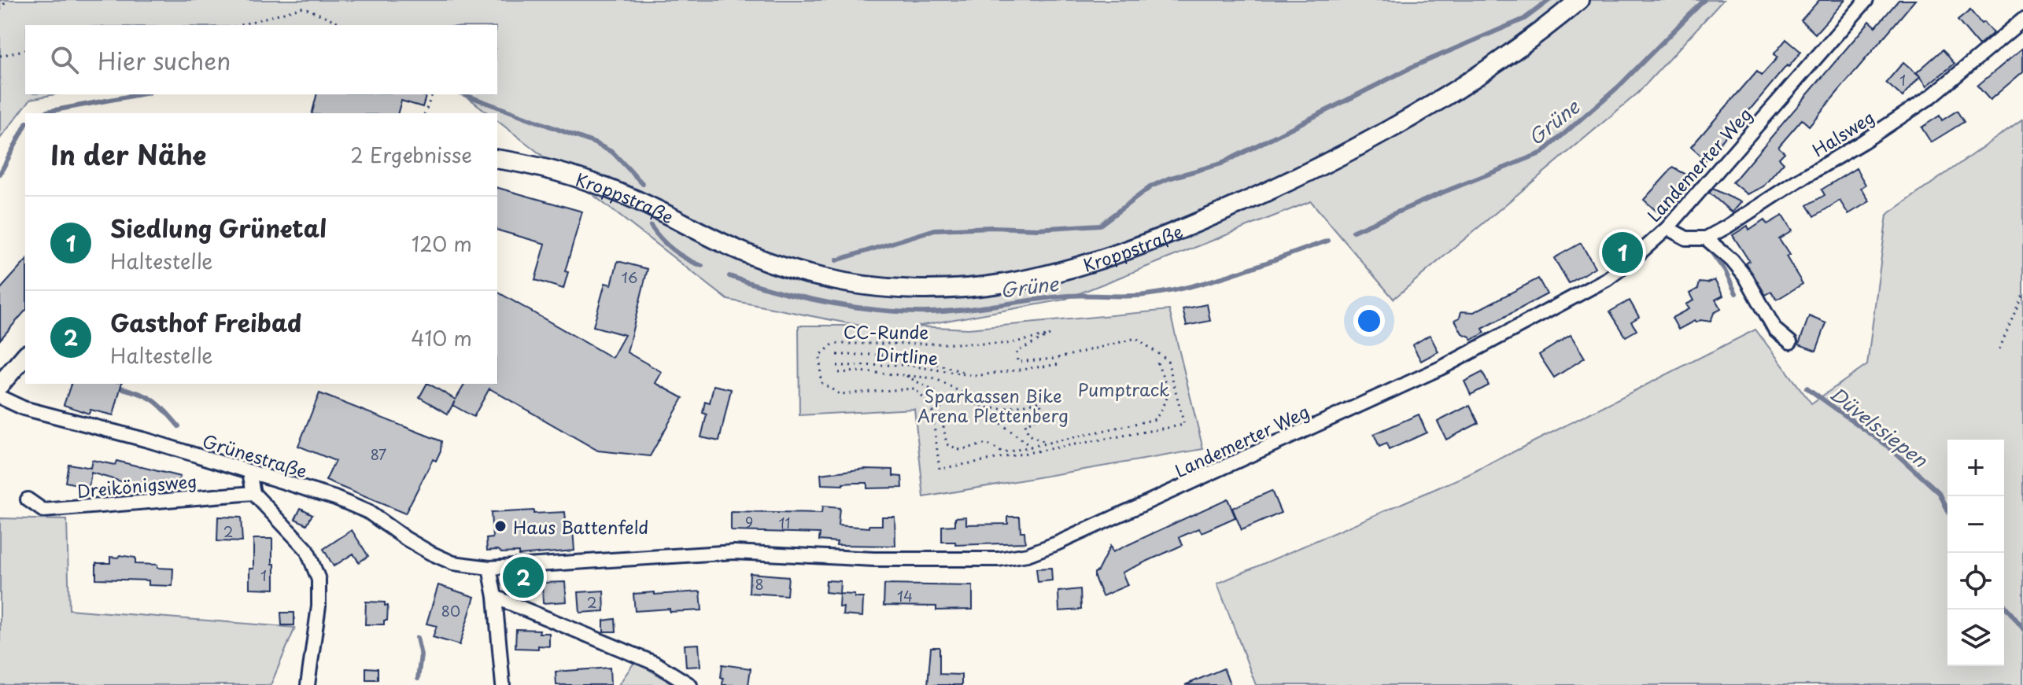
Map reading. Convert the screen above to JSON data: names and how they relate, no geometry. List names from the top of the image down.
{
  "streets": {
    "street": [
      "Halsweg",
      "Landemerter Weg",
      "Kroppstraße",
      "Grünestraße",
      "Dreikönigsweg"
    ],
    "path": ["CC-Runde", "Dirtline"]
  },
  "crossings": [
    ["Landemerter Weg", "Grünestraße"]
  ],
  "water": ["Grüne", "Düvelssiepen"],
  "parks": ["Pumptrack", "Sparkassen Bike Arena Plettenberg"],
  "places": ["Haus Battenfeld"],
  "house_numbers": [
    "1",
    "16",
    "87",
    "9",
    "11",
    "2",
    "1",
    "8",
    "14",
    "2",
    "80"
  ],
  "page": {
    "search": "Hier suchen",
    "heading": ["In der Nähe", "2 Ergebnisse"],
    "list": [
      {
        "mark": "1",
        "name": "Siedlung Grünetal",
        "note": "Haltestelle",
        "value": "120 m"
      },
      {
        "mark": "2",
        "name": "Gasthof Freibad",
        "note": "Haltestelle",
        "value": "410 m"
      }
    ],
    "pins": ["1", "2"],
    "map_buttons": ["+", "−"]
  }
}
